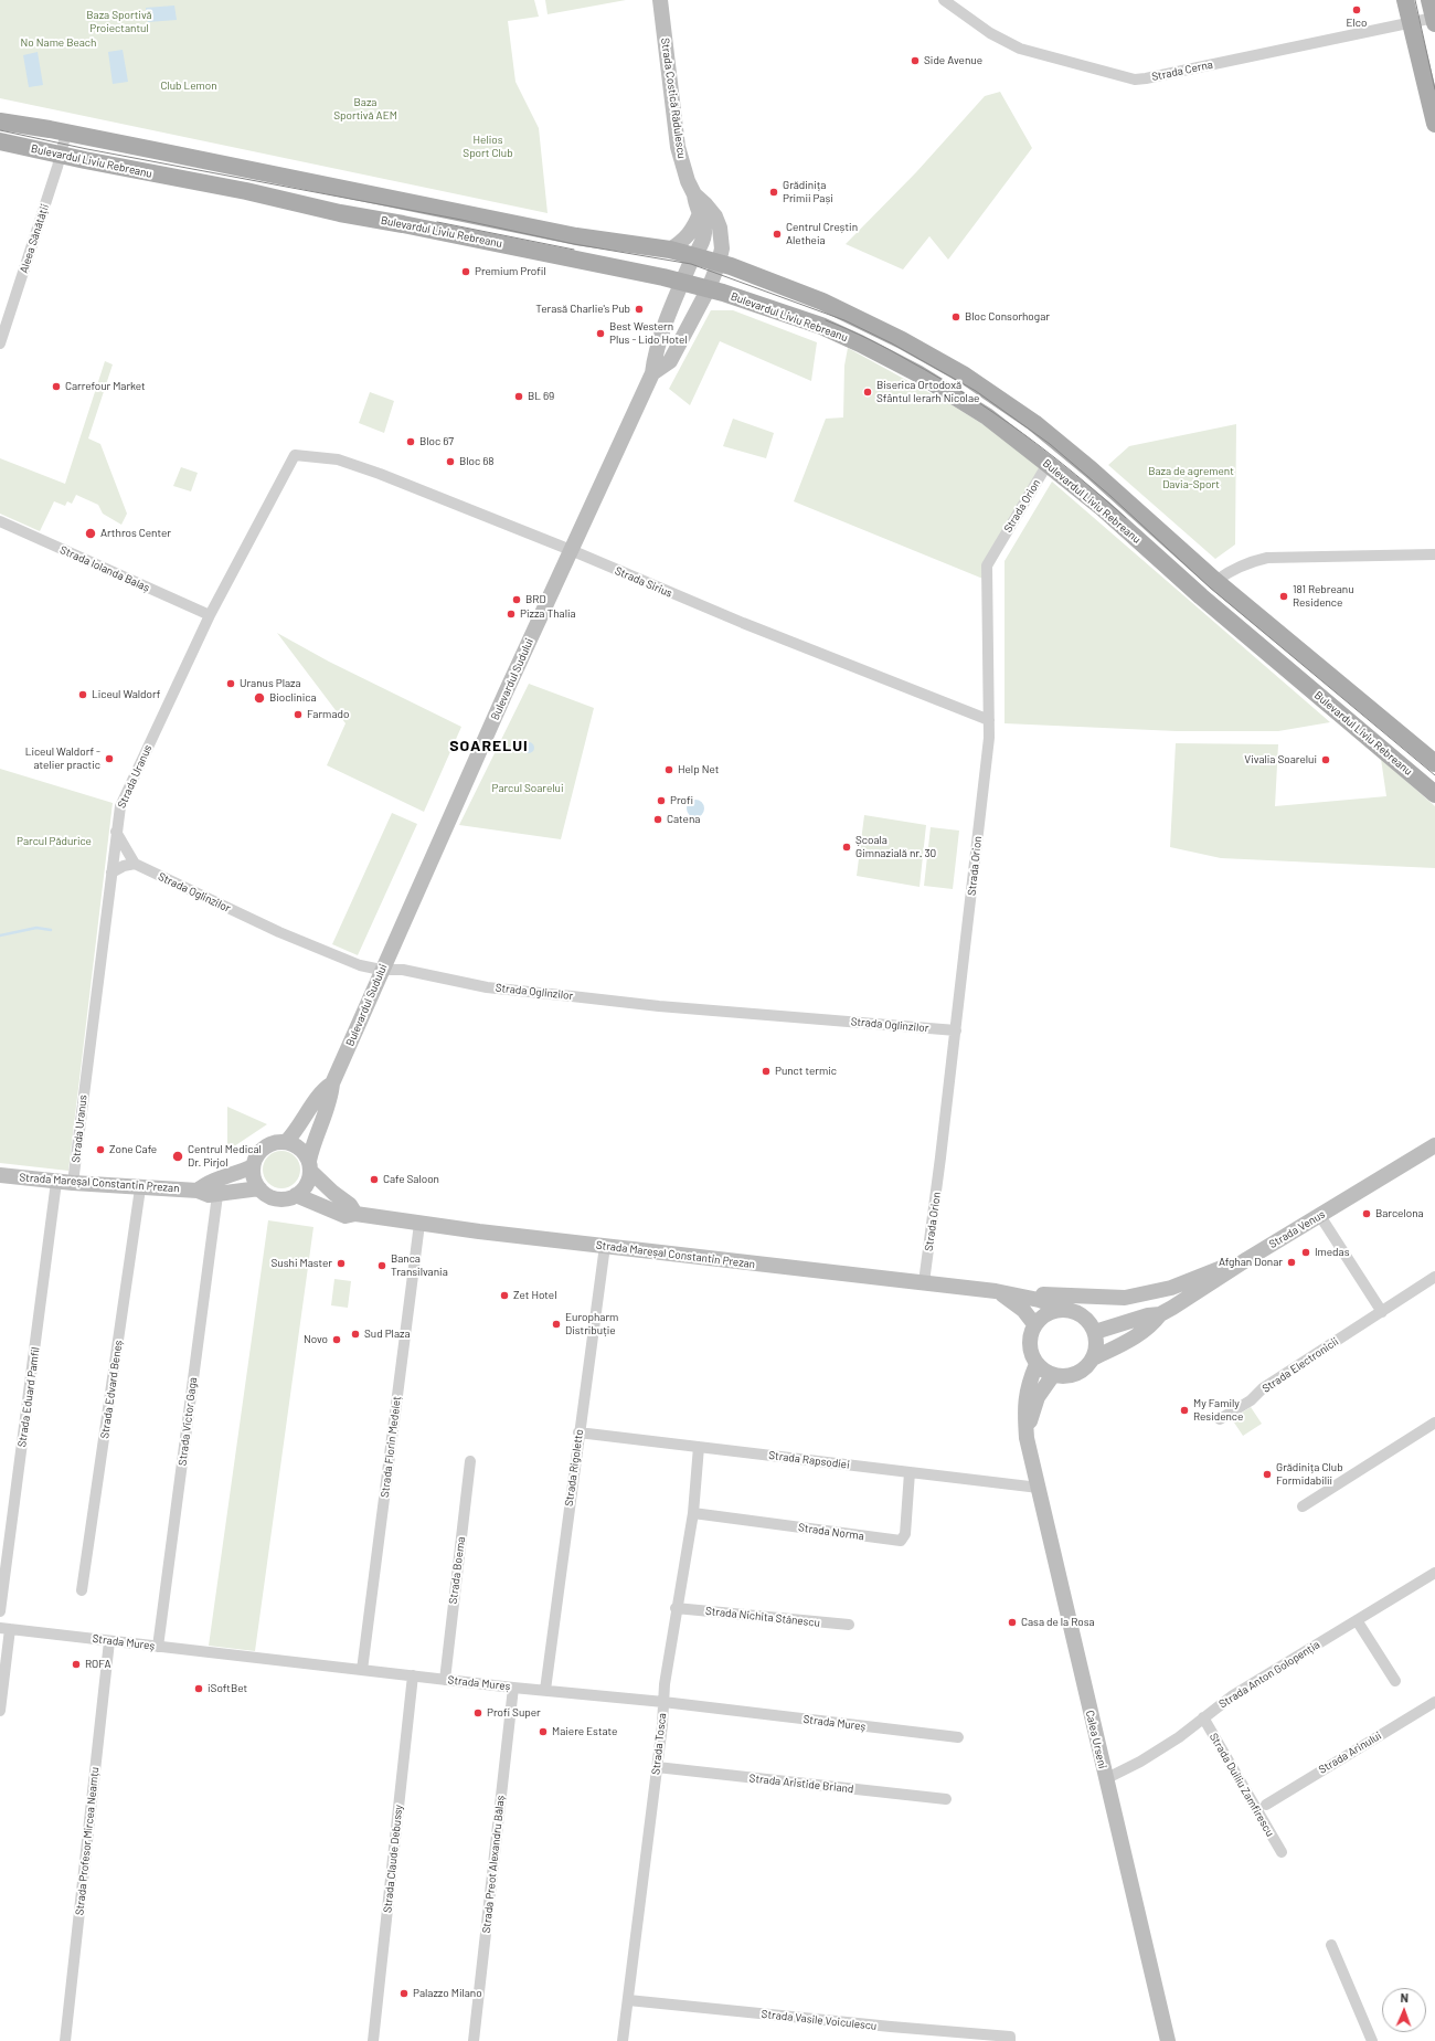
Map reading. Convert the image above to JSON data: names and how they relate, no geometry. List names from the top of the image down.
{
  "streets": {
    "main road": ["Bulevardul Liviu Rebreanu"],
    "street": [
      "Strada Cerna",
      "Strada Costică Rădulescu",
      "Aleea Sănătății",
      "Strada Orion",
      "Strada Iolanda Balaș",
      "Strada Sirius",
      "Bulevardul Sudului",
      "Strada Uranus",
      "Strada Oglinzilor",
      "Strada Mareșal Constantin Prezan",
      "Strada Venus",
      "Strada Electronicii",
      "Strada Edvard Beneș",
      "Strada Eduard Pamfil",
      "Strada Victor Gaga",
      "Strada Florin Medeleț",
      "Strada Rapsodiei",
      "Strada Rigoletto",
      "Strada Norma",
      "Strada Boema",
      "Strada Nichita Stănescu",
      "Strada Mureș",
      "Strada Anton Golopenția",
      "Calea Urseni",
      "Strada Tosca",
      "Strada Arinului",
      "Strada Aristide Briand",
      "Strada Duiliu Zamfirescu",
      "Strada Profesor Mircea Neamțu",
      "Strada Claude Debussy",
      "Strada Preot Alexandru Bălaș",
      "Strada Vasile Voiculescu"
    ]
  },
  "crossings": [
    ["Strada Costică Rădulescu", "Bulevardul Liviu Rebreanu"],
    ["Strada Costică Rădulescu", "Bulevardul Sudului"],
    ["Bulevardul Liviu Rebreanu", "Aleea Sănătății"],
    ["Bulevardul Liviu Rebreanu", "Strada Orion"],
    ["Bulevardul Liviu Rebreanu", "Bulevardul Sudului"],
    ["Strada Orion", "Strada Sirius"],
    ["Strada Orion", "Strada Oglinzilor"],
    ["Strada Orion", "Strada Mareșal Constantin Prezan"],
    ["Strada Iolanda Balaș", "Strada Uranus"],
    ["Strada Sirius", "Bulevardul Sudului"],
    ["Strada Sirius", "Strada Uranus"],
    ["Bulevardul Sudului", "Strada Oglinzilor"],
    ["Bulevardul Sudului", "Strada Mareșal Constantin Prezan"],
    ["Strada Uranus", "Strada Mareșal Constantin Prezan"],
    ["Strada Mareșal Constantin Prezan", "Strada Venus"],
    ["Strada Mareșal Constantin Prezan", "Strada Edvard Beneș"],
    ["Strada Mareșal Constantin Prezan", "Strada Eduard Pamfil"],
    ["Strada Mareșal Constantin Prezan", "Strada Victor Gaga"],
    ["Strada Mareșal Constantin Prezan", "Strada Florin Medeleț"],
    ["Strada Mareșal Constantin Prezan", "Strada Rigoletto"],
    ["Strada Mareșal Constantin Prezan", "Calea Urseni"],
    ["Strada Venus", "Calea Urseni"],
    ["Strada Victor Gaga", "Strada Mureș"],
    ["Strada Florin Medeleț", "Strada Mureș"],
    ["Strada Rapsodiei", "Strada Rigoletto"],
    ["Strada Rapsodiei", "Strada Norma"],
    ["Strada Rapsodiei", "Calea Urseni"],
    ["Strada Rapsodiei", "Strada Tosca"],
    ["Strada Rigoletto", "Strada Mureș"],
    ["Strada Norma", "Strada Tosca"],
    ["Strada Boema", "Strada Mureș"],
    ["Strada Nichita Stănescu", "Strada Tosca"],
    ["Strada Mureș", "Strada Tosca"],
    ["Strada Mureș", "Strada Profesor Mircea Neamțu"],
    ["Strada Mureș", "Strada Claude Debussy"],
    ["Strada Mureș", "Strada Preot Alexandru Bălaș"],
    ["Strada Anton Golopenția", "Calea Urseni"],
    ["Strada Anton Golopenția", "Strada Duiliu Zamfirescu"],
    ["Strada Tosca", "Strada Aristide Briand"],
    ["Strada Tosca", "Strada Vasile Voiculescu"]
  ],
  "districts": ["SOARELUI"],
  "parks": [
    "Baza Sportivă Proiectantul",
    "No Name Beach",
    "Club Lemon",
    "Baza Sportivă AEM",
    "Helios Sport Club",
    "Baza de agrement Davia-Sport",
    "Parcul Soarelui",
    "Parcul Pădurice"
  ],
  "places": [
    "Elco",
    "Side Avenue",
    "Grădinița Primii Pași",
    "Centrul Creștin Aletheia",
    "Premium Profil",
    "Terasă Charlie's Pub",
    "Bloc Consorhogar",
    "Best Western Plus - Lido Hotel",
    "Carrefour Market",
    "Biserica Ortodoxă Sfântul Ierarh Nicolae",
    "BL 69",
    "Bloc 67",
    "Bloc 68",
    "Arthros Center",
    "181 Rebreanu Residence",
    "BRD",
    "Pizza Thalia",
    "Uranus Plaza",
    "Liceul Waldorf",
    "Bioclinica",
    "Farmado",
    "Liceul Waldorf - atelier practic",
    "Vivalia Soarelui",
    "Help Net",
    "Profi",
    "Catena",
    "Școala Gimnazială nr. 30",
    "Punct termic",
    "Zone Cafe",
    "Centrul Medical Dr. Pirjol",
    "Cafe Saloon",
    "Barcelona",
    "Imedas",
    "Afghan Donar",
    "Sushi Master",
    "Banca Transilvania",
    "Zet Hotel",
    "Europharm Distribuție",
    "Sud Plaza",
    "Novo",
    "My Family Residence",
    "Grădinița Club Formidabilii",
    "Casa de la Rosa",
    "ROFA",
    "iSoftBet",
    "Profi Super",
    "Maiere Estate",
    "Palazzo Milano"
  ],
  "north": "top"
}
